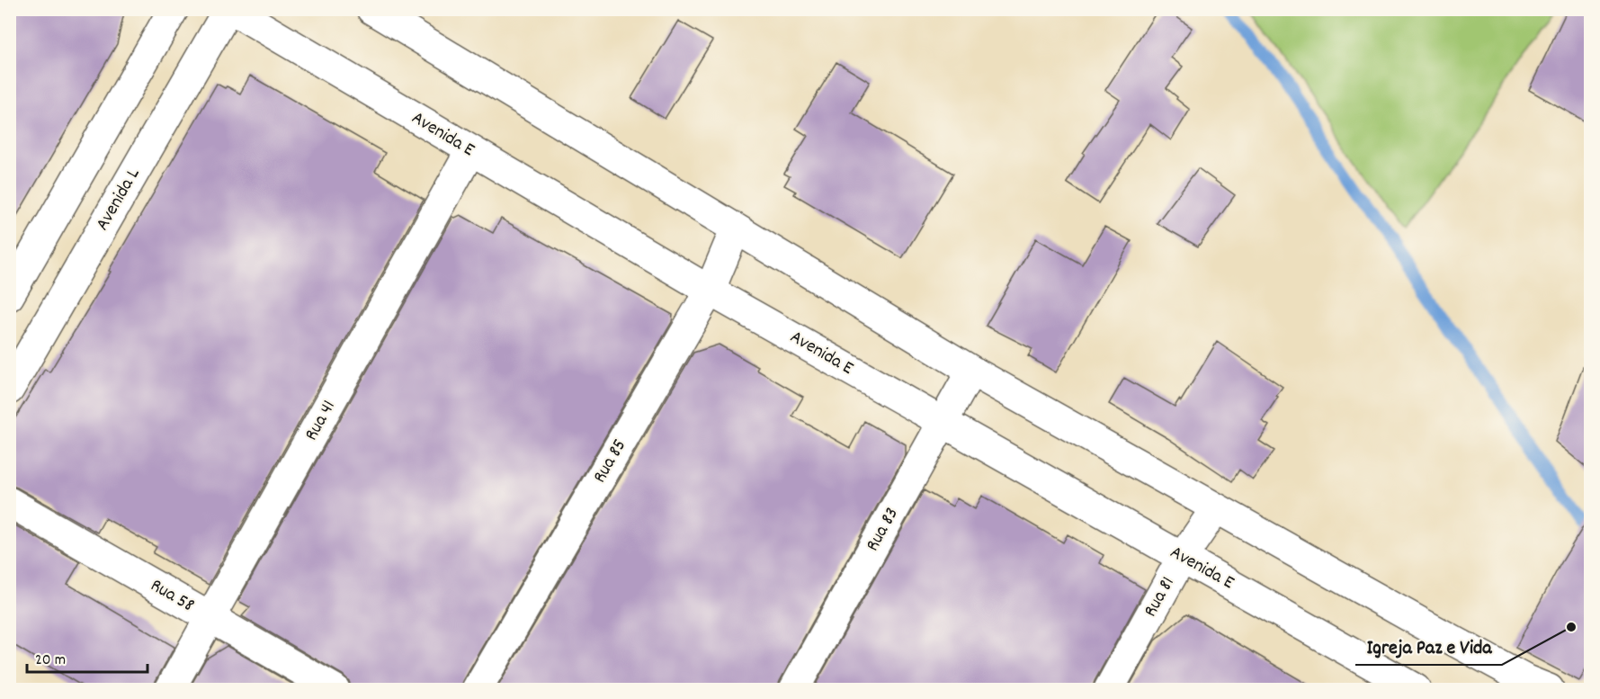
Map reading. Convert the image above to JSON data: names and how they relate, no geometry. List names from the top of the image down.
{
  "streets": {
    "street": [
      "Avenida E",
      "Avenida L",
      "Rua 41",
      "Rua 85",
      "Rua 83",
      "Rua 58",
      "Rua 81"
    ]
  },
  "crossings": [
    ["Avenida E", "Avenida L"],
    ["Avenida E", "Rua 41"],
    ["Avenida E", "Rua 85"],
    ["Avenida E", "Rua 83"],
    ["Avenida E", "Rua 81"],
    ["Rua 41", "Rua 58"]
  ],
  "places": ["Igreja Paz e Vida"],
  "scale_bar": "20 m"
}
